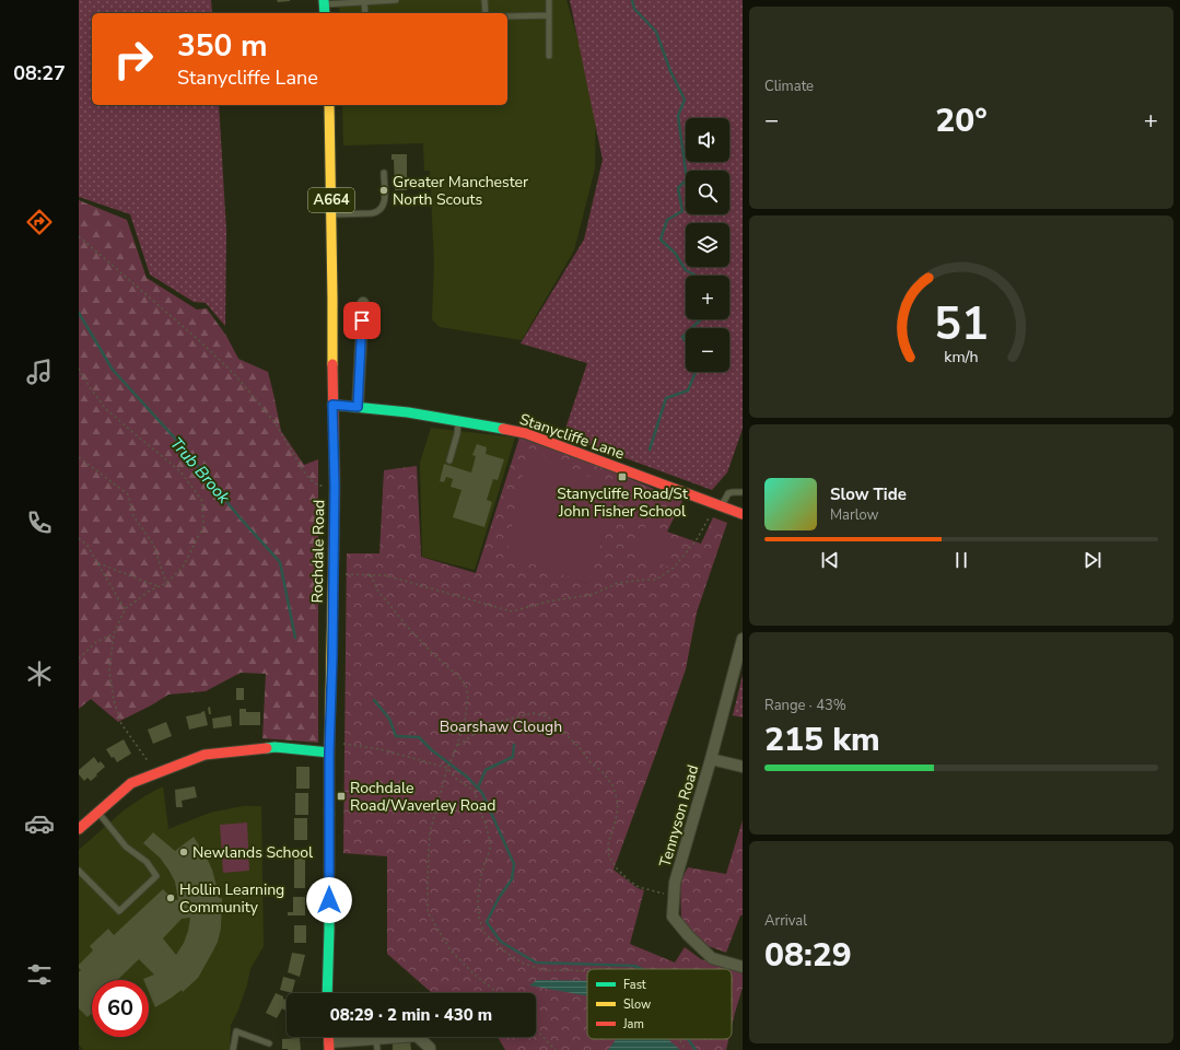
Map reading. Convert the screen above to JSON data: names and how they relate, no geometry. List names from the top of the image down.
{
  "streets": {
    "main road": ["A664", "Stanycliffe Lane", "Rochdale Road"],
    "street": ["Tennyson Road"]
  },
  "crossings": [
    ["Stanycliffe Lane", "Rochdale Road"]
  ],
  "water": ["Trub Brook"],
  "parks": ["Boarshaw Clough"],
  "places": {
    "other": ["Greater Manchester North Scouts", "Newlands School", "Hollin Learning Community"],
    "transit": ["Stanycliffe Road/St John Fisher School", "Rochdale Road/Waverley Road"]
  },
  "legend": ["Fast", "Slow", "Jam"],
  "page": {
    "tabs": "08:27",
    "tile": [
      "Climate",
      ["Range · 43%", "215 km"],
      ["Arrival", "08:29"]
    ],
    "turn": ["350 m", "Stanycliffe Lane"],
    "heat": ["−", "20°", "+"],
    "map_buttons": ["+", "−"],
    "song": ["Slow Tide", "Marlow"],
    "limit": "60",
    "trip": "08:29 · 2 min · 430 m",
    "gauge": ["51", "km/h"]
  }
}
